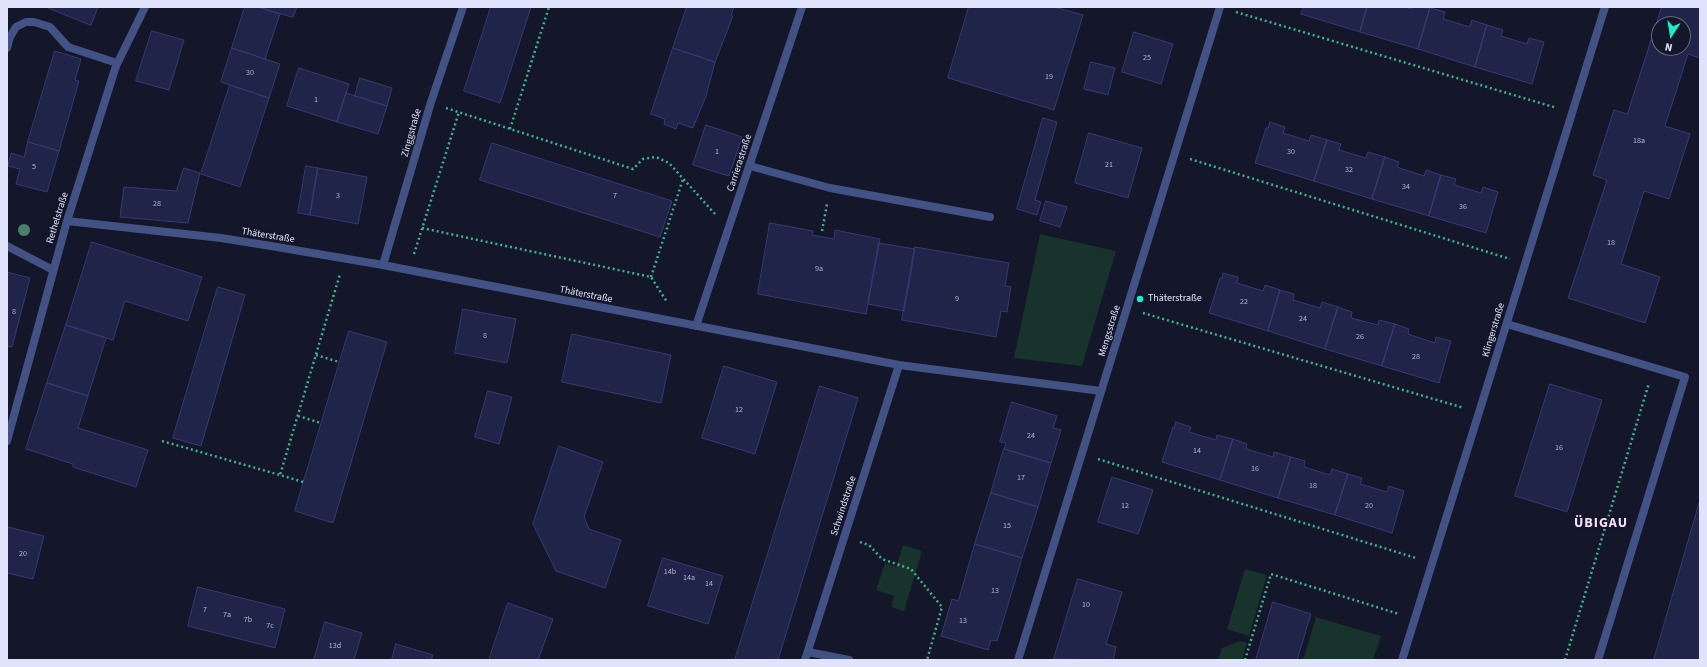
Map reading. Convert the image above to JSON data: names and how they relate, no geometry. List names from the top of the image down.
{
  "streets": {
    "street": [
      "Zinggstraße",
      "Carrierastraße",
      "Rethelstraße",
      "Thäterstraße",
      "Klingerstraße",
      "Mengsstraße",
      "Schwindstraße"
    ]
  },
  "crossings": [
    ["Zinggstraße", "Thäterstraße"],
    ["Carrierastraße", "Thäterstraße"],
    ["Rethelstraße", "Thäterstraße"],
    ["Thäterstraße", "Mengsstraße"],
    ["Thäterstraße", "Schwindstraße"]
  ],
  "districts": ["ÜBIGAU"],
  "places": ["Thäterstraße"],
  "house_numbers": [
    "25",
    "30",
    "19",
    "1",
    "18a",
    "1",
    "30",
    "21",
    "5",
    "32",
    "34",
    "3",
    "7",
    "28",
    "36",
    "18",
    "9a",
    "9",
    "22",
    "8",
    "24",
    "8",
    "26",
    "28",
    "12",
    "24",
    "16",
    "14",
    "16",
    "17",
    "18",
    "12",
    "20",
    "15",
    "20",
    "14b",
    "14a",
    "14",
    "13",
    "10",
    "7",
    "7a",
    "7b",
    "13",
    "7c",
    "13d"
  ],
  "north": "bottom"
}
